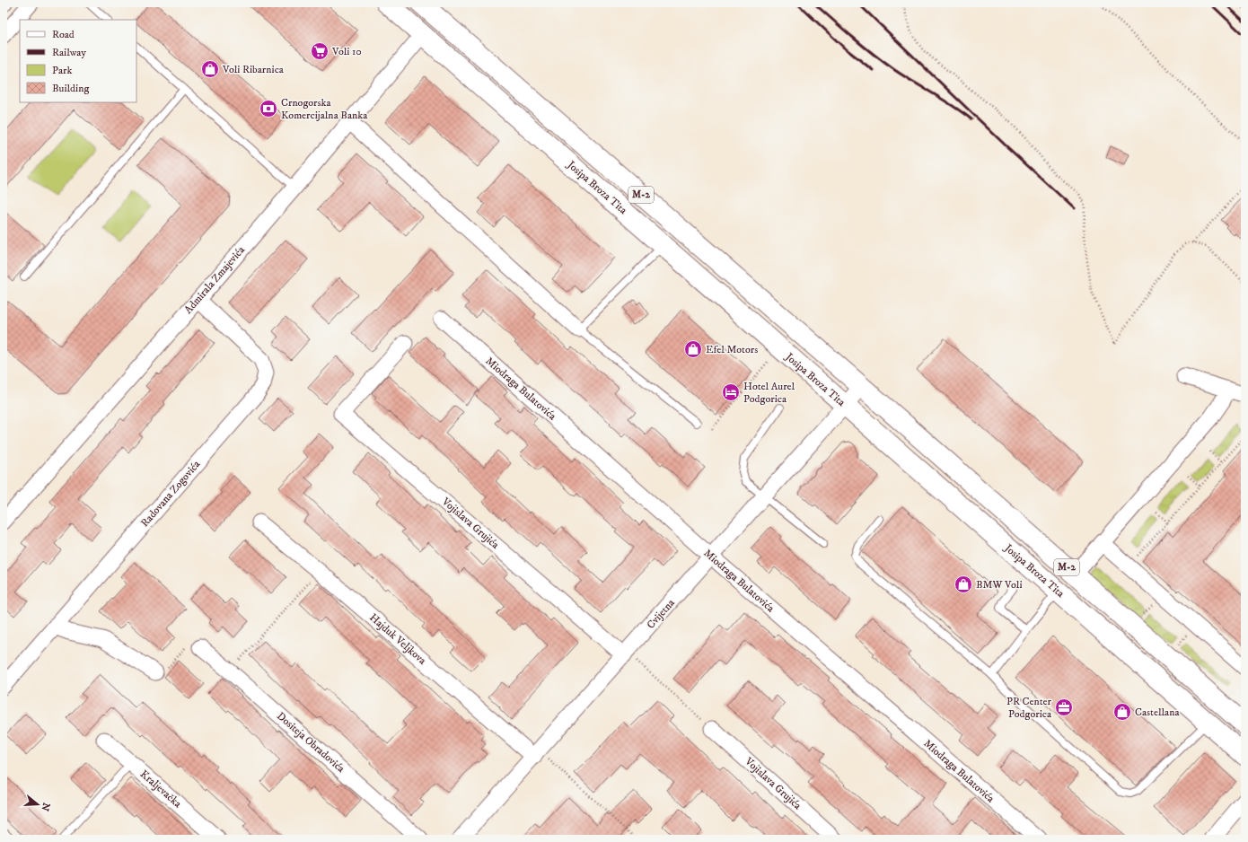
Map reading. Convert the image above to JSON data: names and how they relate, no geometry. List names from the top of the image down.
{
  "streets": {
    "main road": ["Josipa Broza Tita", "M-2"],
    "street": [
      "Admirala Zmajevića",
      "Miodraga Bulatovića",
      "Radovana Zogovića",
      "Vojislava Grujića",
      "Cvijetna",
      "Hajduk Veljkova",
      "Dositeja Obradovića",
      "Kraljevačka"
    ]
  },
  "crossings": [
    ["Josipa Broza Tita", "Admirala Zmajevića"],
    ["Josipa Broza Tita", "Cvijetna"],
    ["M-2", "Cvijetna"],
    ["Admirala Zmajevića", "Radovana Zogovića"],
    ["Miodraga Bulatovića", "Cvijetna"],
    ["Vojislava Grujića", "Cvijetna"],
    ["Cvijetna", "Hajduk Veljkova"]
  ],
  "places": {
    "supermarket": ["Voli 10"],
    "shop": [
      "Voli Ribarnica",
      "Efel Motors",
      "BMW Voli",
      "Castellana"
    ],
    "bank": ["Crnogorska Komercijalna Banka"],
    "hotel": ["Hotel Aurel Podgorica"],
    "office": ["PR Center Podgorica"]
  },
  "legend": [
    "Road",
    "Railway",
    "Park",
    "Building"
  ],
  "north": "right"
}
